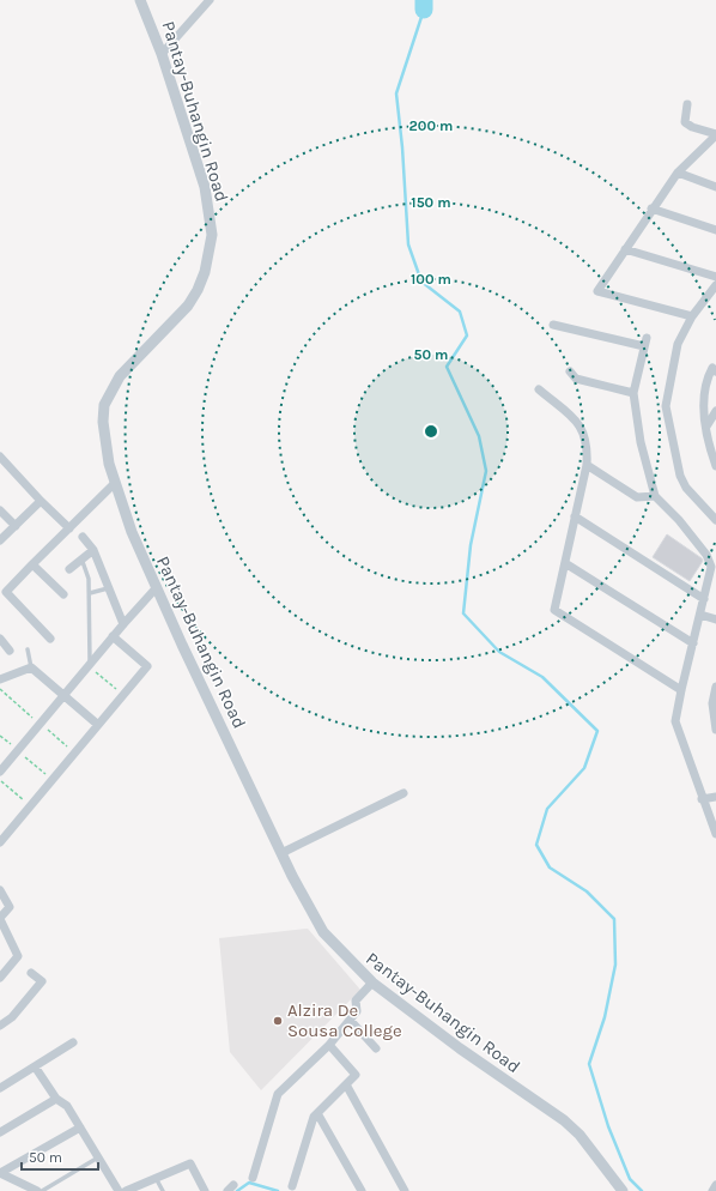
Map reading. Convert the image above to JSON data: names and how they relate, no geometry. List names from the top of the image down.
{
  "streets": {
    "street": ["Pantay-Buhangin Road"]
  },
  "places": ["Alzira De Sousa College"],
  "scale_bar": "50 m",
  "rings": [
    "200 m",
    "150 m",
    "100 m",
    "50 m"
  ]
}
